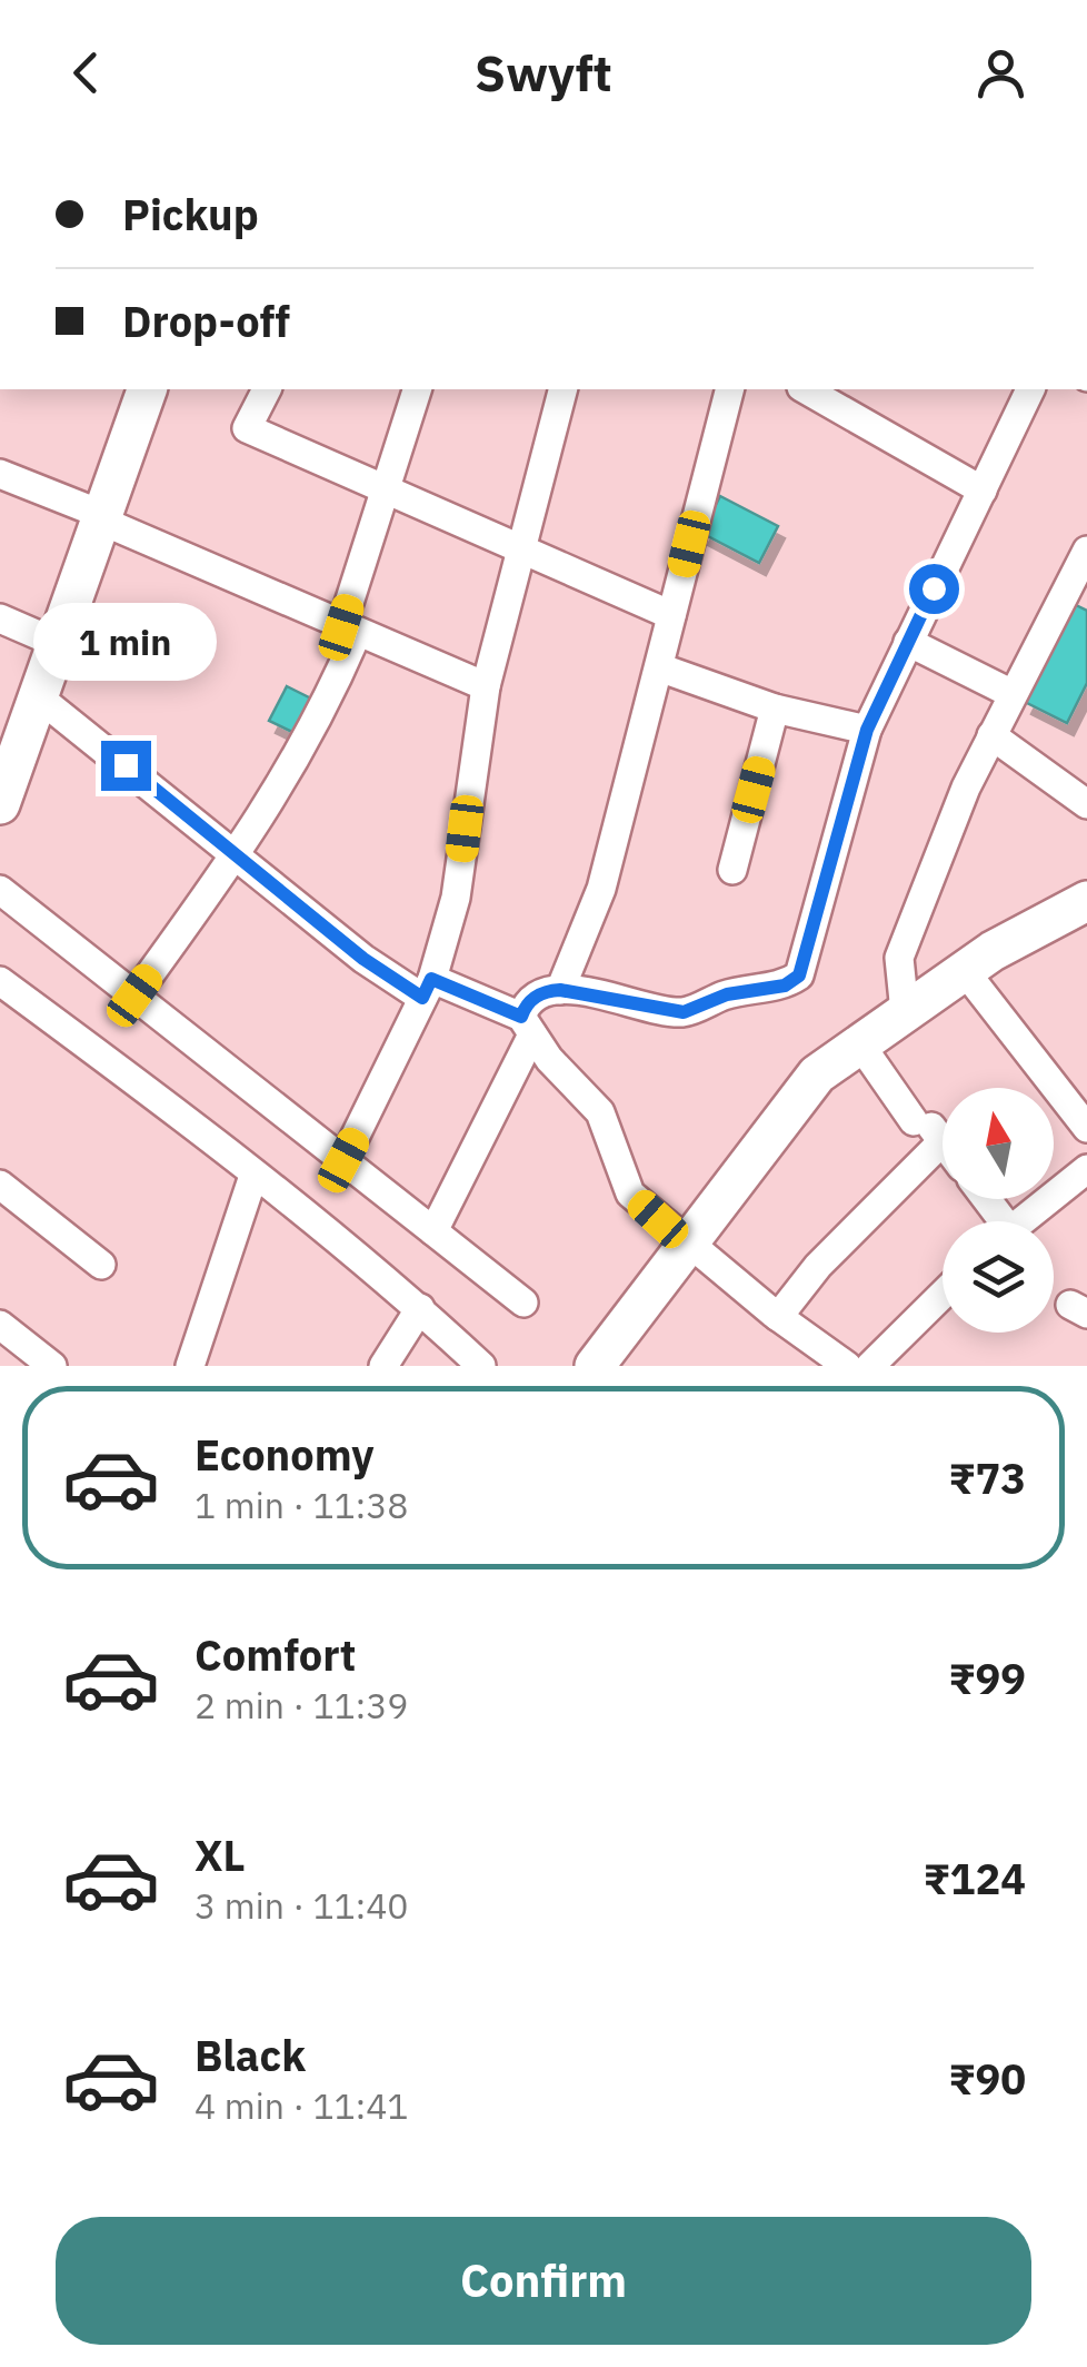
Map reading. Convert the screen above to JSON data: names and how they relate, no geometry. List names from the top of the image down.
{
  "north": "top",
  "page": {
    "header": "Swyft",
    "banner": ["Pickup", "Drop-off"],
    "bubble": "1 min",
    "list": [
      {
        "name": "Economy",
        "note": "1 min · 11:38",
        "value": "₹73"
      },
      {
        "name": "Comfort",
        "note": "2 min · 11:39",
        "value": "₹99"
      },
      {
        "name": "XL",
        "note": "3 min · 11:40",
        "value": "₹124"
      },
      {
        "name": "Black",
        "note": "4 min · 11:41",
        "value": "₹90"
      }
    ],
    "buttons": "Confirm"
  }
}
